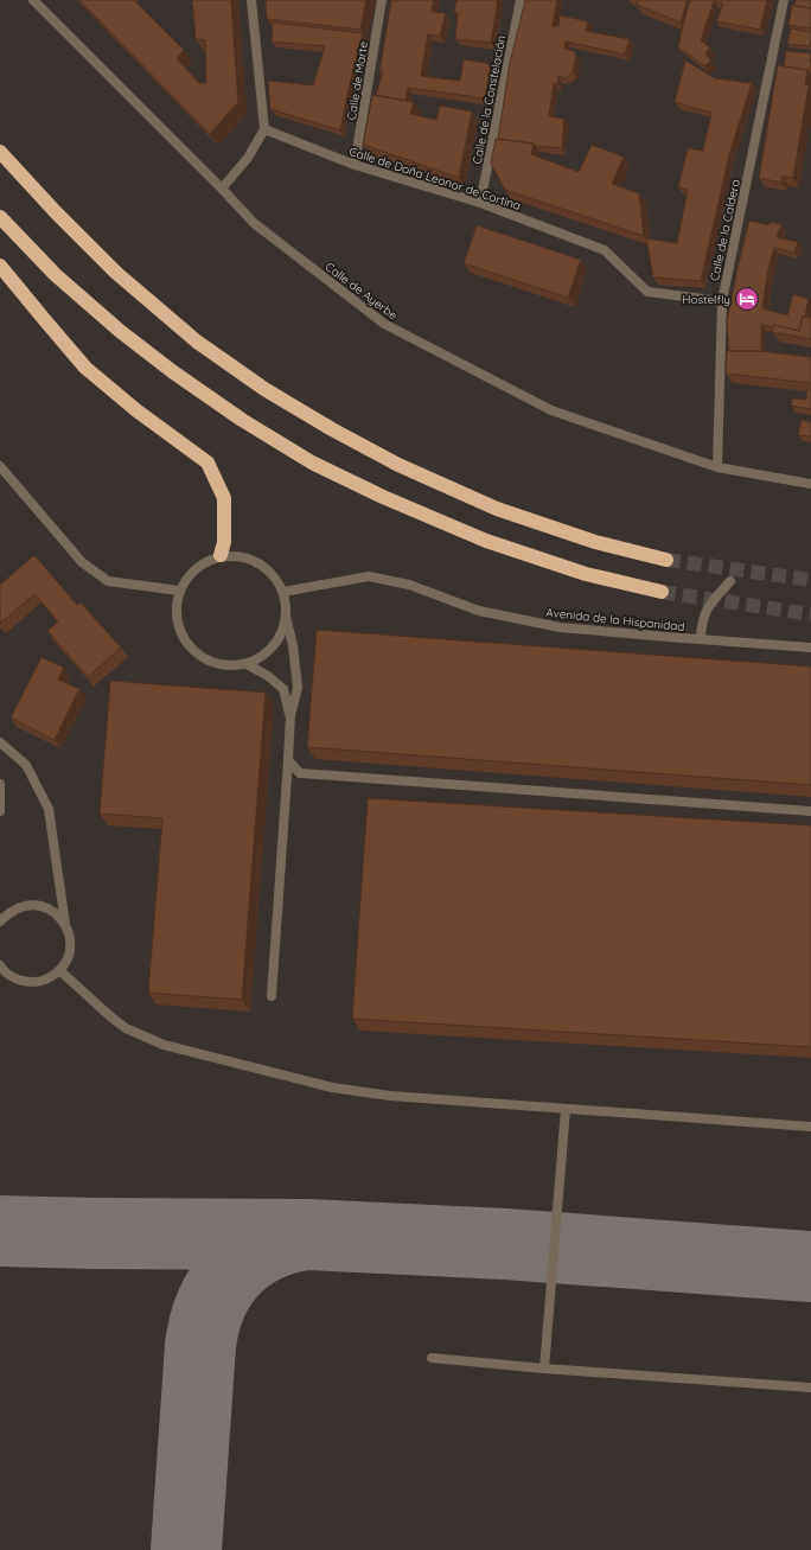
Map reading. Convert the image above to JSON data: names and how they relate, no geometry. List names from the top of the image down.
{
  "streets": {
    "street": [
      "Calle de Marte",
      "Calle de la Constelación",
      "Calle de Doña Leonor de Cortina",
      "Calle de la Caldera",
      "Calle de Ayerbe",
      "Avenida de la Hispanidad"
    ]
  },
  "crossings": [
    ["Calle de Marte", "Calle de Doña Leonor de Cortina"],
    ["Calle de la Constelación", "Calle de Doña Leonor de Cortina"],
    ["Calle de Doña Leonor de Cortina", "Calle de la Caldera"],
    ["Calle de la Caldera", "Calle de Ayerbe"]
  ],
  "places": {
    "hotel": ["Hostelfly"]
  }
}
